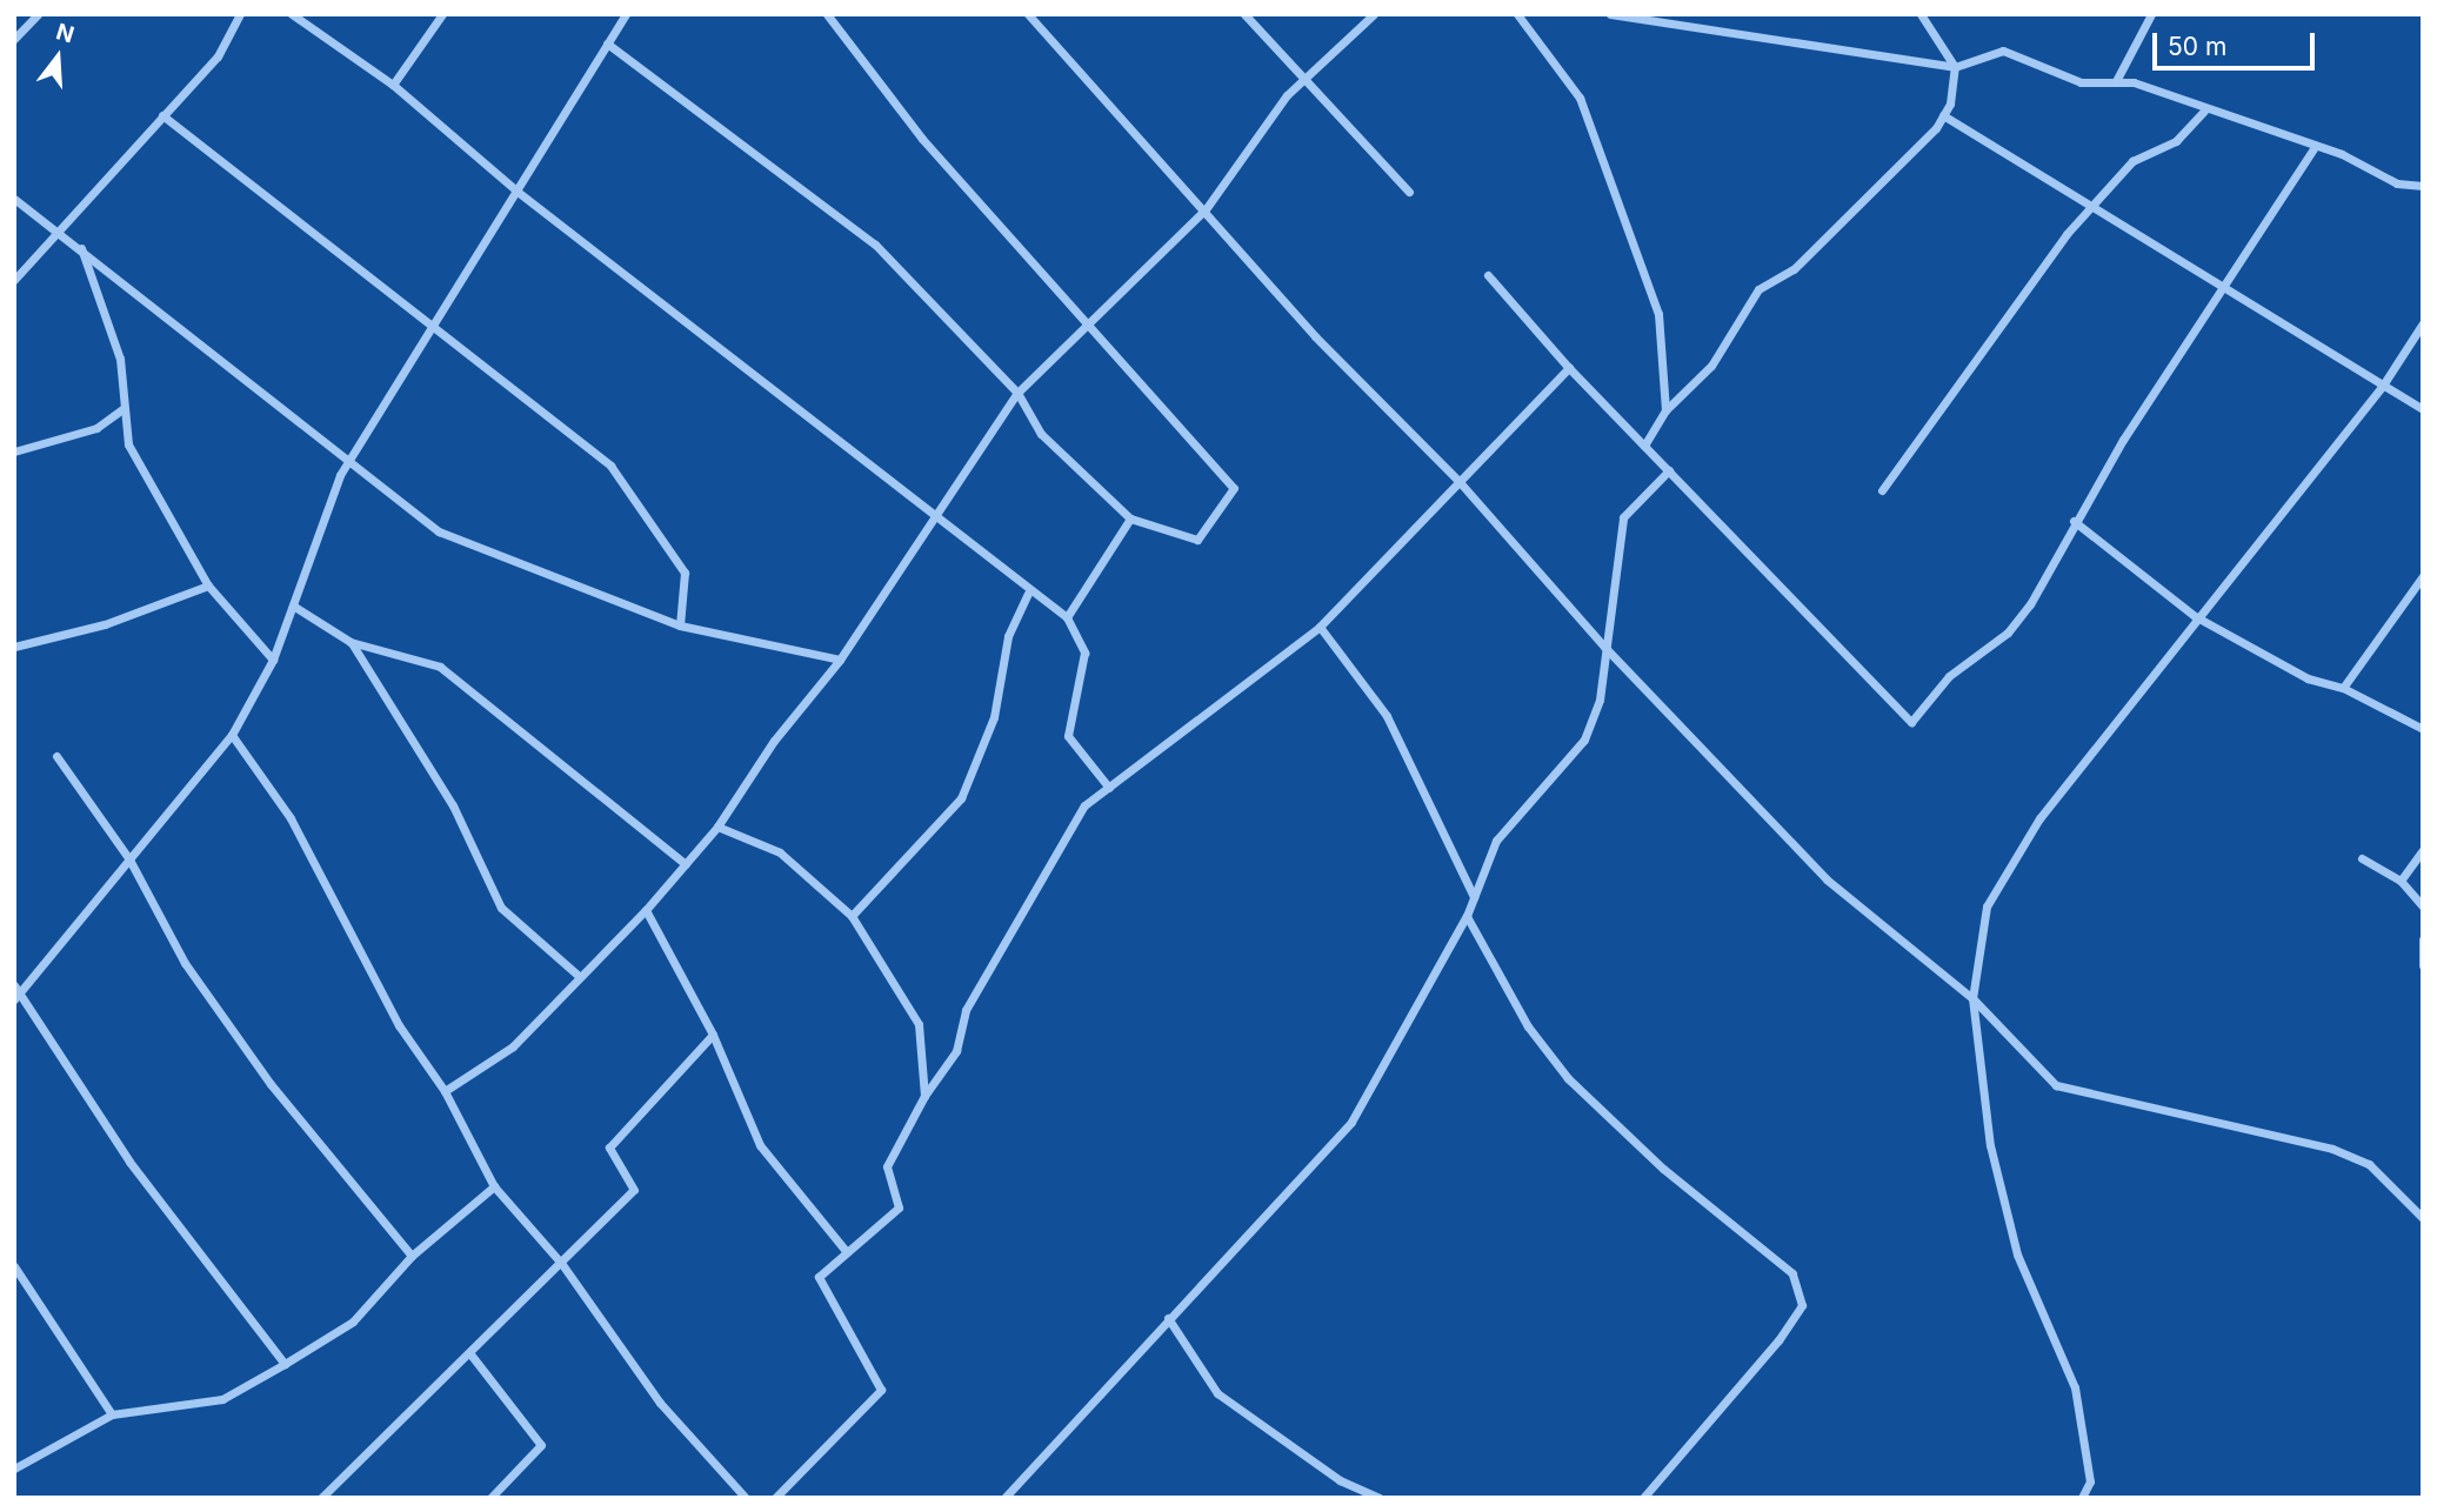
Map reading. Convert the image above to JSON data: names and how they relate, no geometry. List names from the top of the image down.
{
  "scale_bar": "50 m",
  "north": "top"
}
